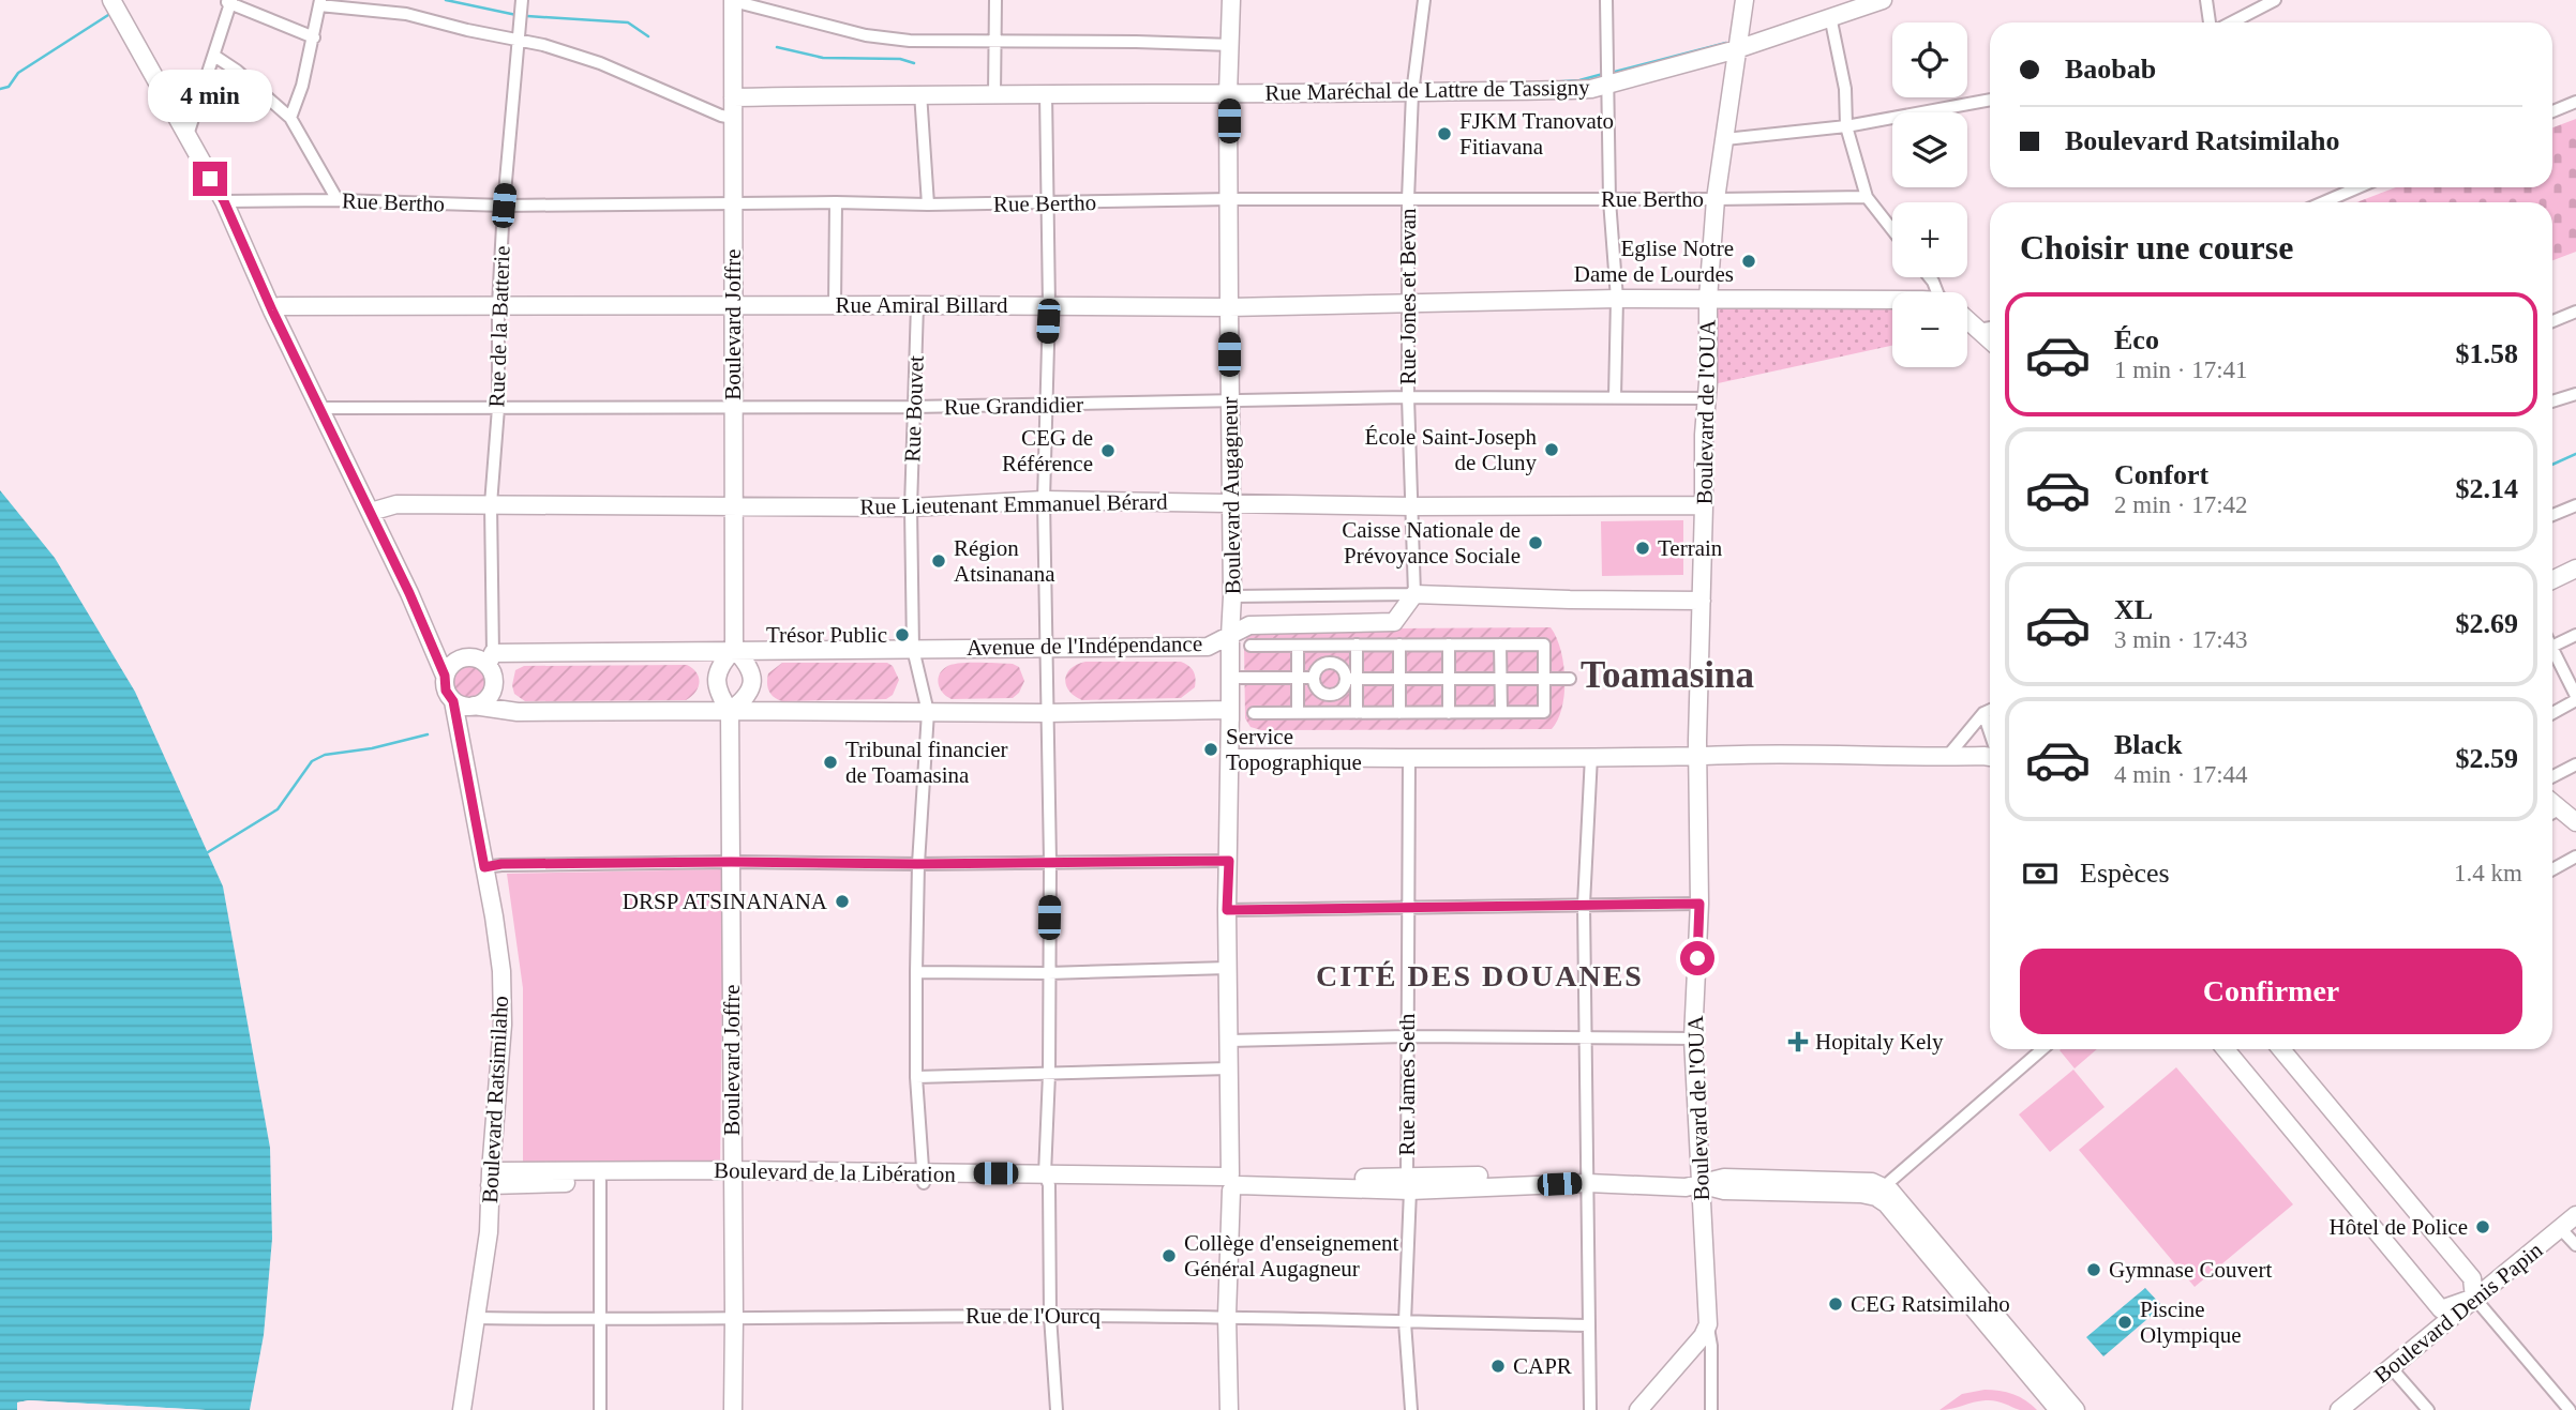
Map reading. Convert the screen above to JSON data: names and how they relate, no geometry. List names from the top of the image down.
{
  "streets": {
    "street": [
      "Rue Maréchal de Lattre de Tassigny",
      "Rue Bertho",
      "Rue Jones et Bevan",
      "Rue Amiral Billard",
      "Boulevard Joffre",
      "Rue de la Batterie",
      "Rue Grandidier",
      "Rue Bouvet",
      "Boulevard de l'OUA",
      "Boulevard Augagneur",
      "Rue Lieutenant Emmanuel Bérard",
      "Avenue de l'Indépendance",
      "Rue James Seth",
      "Boulevard Ratsimilaho",
      "Boulevard de la Libération",
      "Boulevard Denis Papin",
      "Rue de l'Ourcq"
    ]
  },
  "crossings": [
    ["Rue Maréchal de Lattre de Tassigny", "Rue Jones et Bevan"],
    ["Rue Maréchal de Lattre de Tassigny", "Boulevard Joffre"],
    ["Rue Maréchal de Lattre de Tassigny", "Boulevard de l'OUA"],
    ["Rue Maréchal de Lattre de Tassigny", "Boulevard Augagneur"],
    ["Rue Bertho", "Rue Jones et Bevan"],
    ["Rue Bertho", "Boulevard Joffre"],
    ["Rue Bertho", "Rue de la Batterie"],
    ["Rue Bertho", "Boulevard de l'OUA"],
    ["Rue Bertho", "Boulevard Augagneur"],
    ["Rue Jones et Bevan", "Rue Amiral Billard"],
    ["Rue Jones et Bevan", "Rue Grandidier"],
    ["Rue Jones et Bevan", "Rue Lieutenant Emmanuel Bérard"],
    ["Rue Jones et Bevan", "Avenue de l'Indépendance"],
    ["Rue Amiral Billard", "Boulevard Joffre"],
    ["Rue Amiral Billard", "Rue de la Batterie"],
    ["Rue Amiral Billard", "Rue Bouvet"],
    ["Rue Amiral Billard", "Boulevard de l'OUA"],
    ["Rue Amiral Billard", "Boulevard Augagneur"],
    ["Boulevard Joffre", "Rue Grandidier"],
    ["Boulevard Joffre", "Rue Lieutenant Emmanuel Bérard"],
    ["Boulevard Joffre", "Avenue de l'Indépendance"],
    ["Boulevard Joffre", "Boulevard de la Libération"],
    ["Boulevard Joffre", "Rue de l'Ourcq"],
    ["Rue de la Batterie", "Rue Grandidier"],
    ["Rue de la Batterie", "Rue Lieutenant Emmanuel Bérard"],
    ["Rue de la Batterie", "Avenue de l'Indépendance"],
    ["Rue de la Batterie", "Boulevard Ratsimilaho"],
    ["Rue Grandidier", "Rue Bouvet"],
    ["Rue Grandidier", "Boulevard de l'OUA"],
    ["Rue Grandidier", "Boulevard Augagneur"],
    ["Rue Bouvet", "Rue Lieutenant Emmanuel Bérard"],
    ["Rue Bouvet", "Avenue de l'Indépendance"],
    ["Rue Bouvet", "Boulevard de la Libération"],
    ["Boulevard de l'OUA", "Rue Lieutenant Emmanuel Bérard"],
    ["Boulevard de l'OUA", "Boulevard de la Libération"],
    ["Boulevard Augagneur", "Rue Lieutenant Emmanuel Bérard"],
    ["Boulevard Augagneur", "Avenue de l'Indépendance"],
    ["Boulevard Augagneur", "Boulevard de la Libération"],
    ["Boulevard Augagneur", "Rue de l'Ourcq"],
    ["Avenue de l'Indépendance", "Boulevard Ratsimilaho"],
    ["Rue James Seth", "Boulevard de la Libération"],
    ["Rue James Seth", "Rue de l'Ourcq"],
    ["Boulevard Ratsimilaho", "Boulevard de la Libération"],
    ["Boulevard Ratsimilaho", "Rue de l'Ourcq"]
  ],
  "districts": ["Toamasina", "CITÉ DES DOUANES"],
  "places": {
    "other": [
      "FJKM Tranovato Fitiavana",
      "Eglise Notre Dame de Lourdes",
      "École Saint-Joseph de Cluny",
      "CEG de Référence",
      "Caisse Nationale de Prévoyance Sociale",
      "Terrain",
      "Région Atsinanana",
      "Trésor Public",
      "Service Topographique",
      "Tribunal financier de Toamasina",
      "DRSP ATSINANANA",
      "Hôtel de Police",
      "Collège d'enseignement Général Augagneur",
      "Gymnase Couvert",
      "CEG Ratsimilaho",
      "Piscine Olympique",
      "CAPR"
    ],
    "health": ["Hopitaly Kely"]
  },
  "page": {
    "map_buttons": ["+", "−"],
    "banner": ["Baobab", "Boulevard Ratsimilaho"],
    "bubble": "4 min",
    "heading": "Choisir une course",
    "list": [
      {
        "name": "Éco",
        "note": "1 min · 17:41",
        "value": "$1.58"
      },
      {
        "name": "Confort",
        "note": "2 min · 17:42",
        "value": "$2.14"
      },
      {
        "name": "XL",
        "note": "3 min · 17:43",
        "value": "$2.69"
      },
      {
        "name": "Black",
        "note": "4 min · 17:44",
        "value": "$2.59"
      }
    ],
    "pay": ["Espèces", "1.4 km"],
    "buttons": "Confirmer"
  }
}
